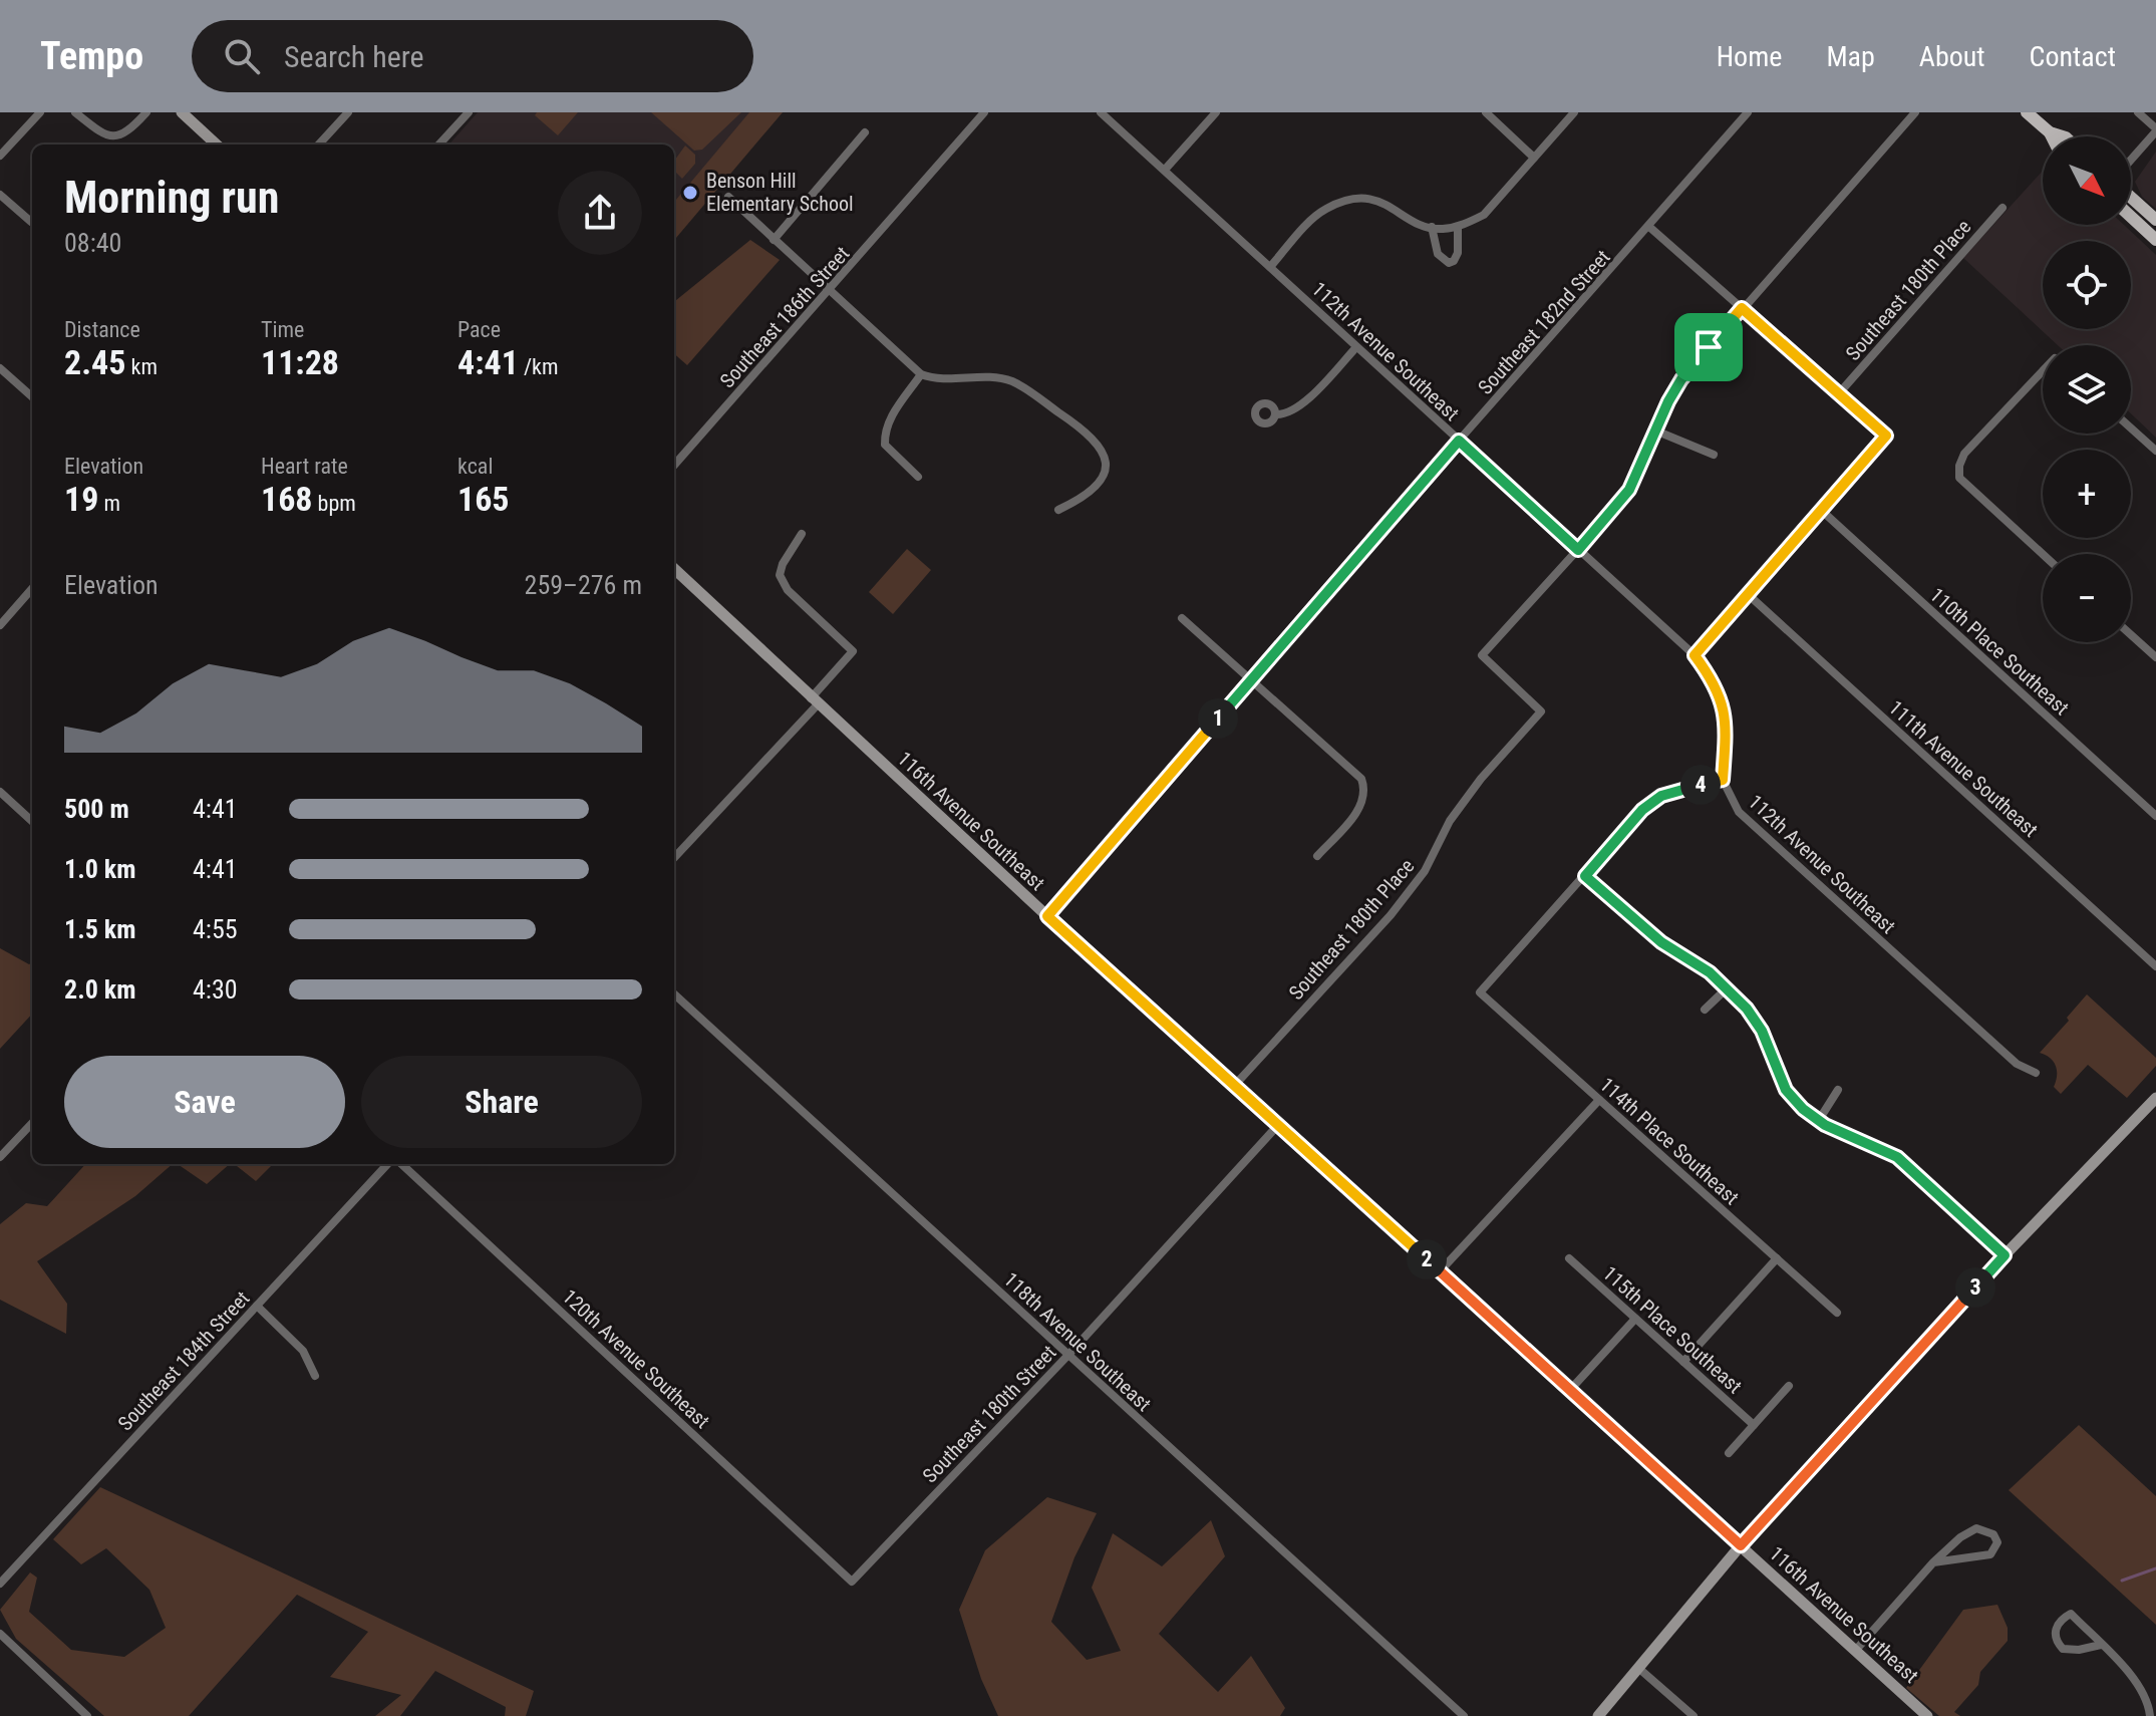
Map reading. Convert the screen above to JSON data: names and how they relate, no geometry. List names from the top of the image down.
{
  "streets": {
    "street": [
      "Southeast 180th Place",
      "Southeast 186th Street",
      "Southeast 182nd Street",
      "112th Avenue Southeast",
      "110th Place Southeast",
      "111th Avenue Southeast",
      "116th Avenue Southeast",
      "114th Place Southeast",
      "115th Place Southeast",
      "118th Avenue Southeast",
      "120th Avenue Southeast",
      "Southeast 184th Street",
      "Southeast 180th Street"
    ]
  },
  "crossings": [
    ["Southeast 180th Place", "112th Avenue Southeast"],
    ["Southeast 180th Place", "116th Avenue Southeast"],
    ["Southeast 182nd Street", "112th Avenue Southeast"],
    ["Southeast 182nd Street", "116th Avenue Southeast"],
    ["116th Avenue Southeast", "Southeast 180th Street"],
    ["118th Avenue Southeast", "Southeast 180th Street"],
    ["120th Avenue Southeast", "Southeast 180th Street"]
  ],
  "places": ["Benson Hill Elementary School"],
  "north": "bottom right",
  "page": {
    "header": "Tempo",
    "search": "Search here",
    "nav": [
      "Home",
      "Map",
      "About",
      "Contact"
    ],
    "map_buttons": ["+", "−"],
    "heading": ["Morning run", "08:40"],
    "stats": [
      ["Distance", "2.45 km"],
      ["Time", "11:28"],
      ["Pace", "4:41 /km"],
      ["Elevation", "19 m"],
      ["Heart rate", "168 bpm"],
      ["kcal", "165"]
    ],
    "chart": ["Elevation", "259–276 m"],
    "pins": [
      "1",
      "4",
      "2",
      "3"
    ],
    "list": [
      {
        "name": "500 m",
        "note": "4:41"
      },
      {
        "name": "1.0 km",
        "note": "4:41"
      },
      {
        "name": "1.5 km",
        "note": "4:55"
      },
      {
        "name": "2.0 km",
        "note": "4:30"
      }
    ],
    "buttons": ["Save", "Share"]
  }
}
